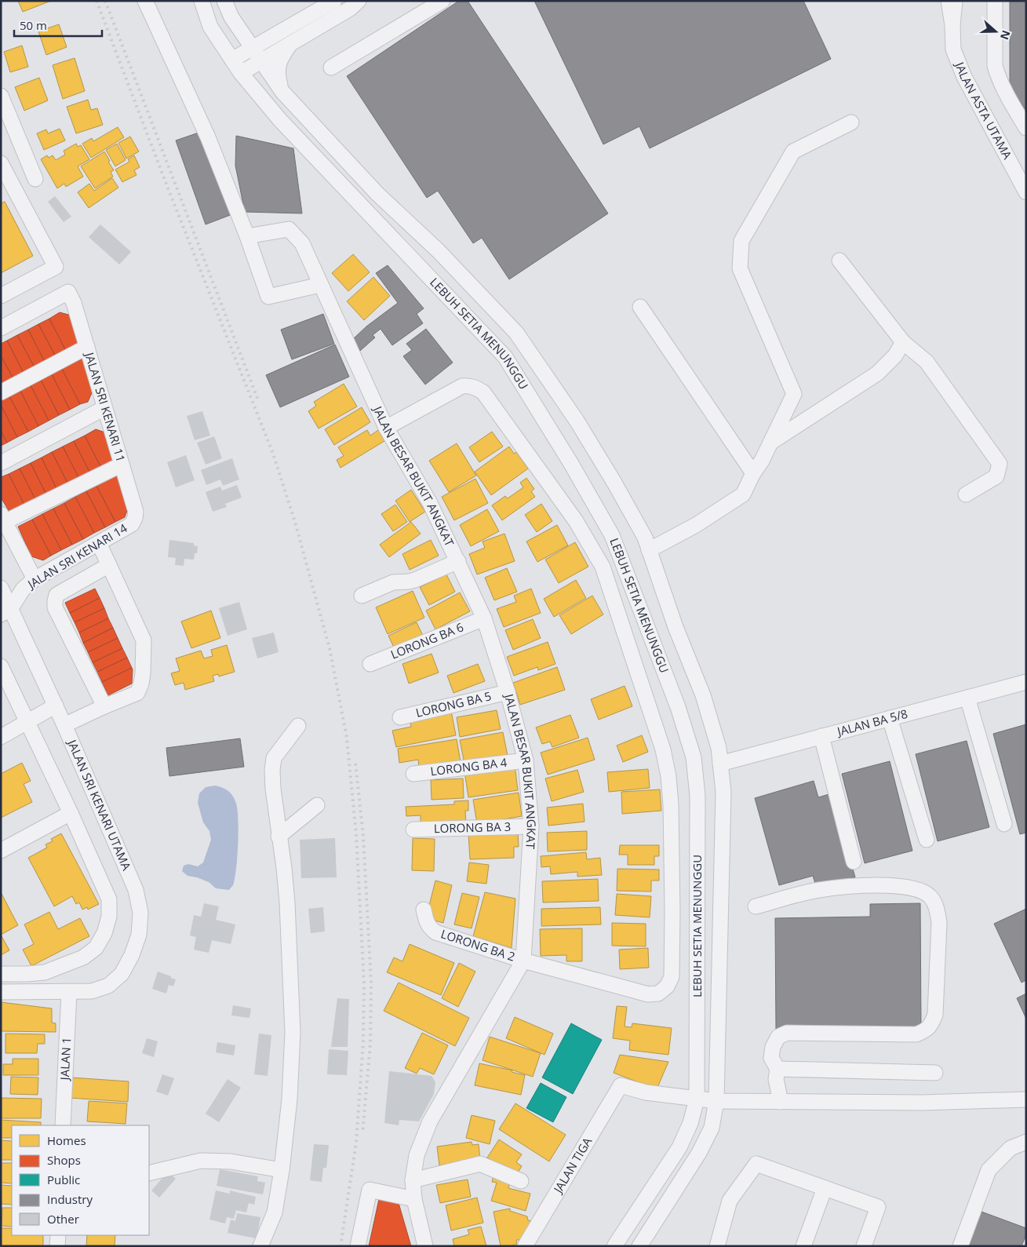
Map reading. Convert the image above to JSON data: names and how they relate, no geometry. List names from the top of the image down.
{
  "streets": {
    "street": [
      "JALAN ASTA UTAMA",
      "LEBUH SETIA MENUNGGU",
      "JALAN SRI KENARI 11",
      "JALAN BESAR BUKIT ANGKAT",
      "JALAN SRI KENARI 14",
      "LORONG BA 6",
      "LORONG BA 5",
      "JALAN BA 5/8",
      "LORONG BA 4",
      "JALAN SRI KENARI UTAMA",
      "LORONG BA 3",
      "LORONG BA 2",
      "JALAN 1",
      "JALAN TIGA"
    ]
  },
  "crossings": [
    ["LEBUH SETIA MENUNGGU", "JALAN BA 5/8"],
    ["LEBUH SETIA MENUNGGU", "JALAN TIGA"],
    ["JALAN SRI KENARI 11", "JALAN SRI KENARI 14"],
    ["JALAN BESAR BUKIT ANGKAT", "LORONG BA 6"],
    ["JALAN BESAR BUKIT ANGKAT", "LORONG BA 5"],
    ["JALAN BESAR BUKIT ANGKAT", "LORONG BA 4"],
    ["JALAN BESAR BUKIT ANGKAT", "LORONG BA 3"],
    ["JALAN BESAR BUKIT ANGKAT", "LORONG BA 2"],
    ["JALAN SRI KENARI 14", "JALAN SRI KENARI UTAMA"],
    ["JALAN SRI KENARI UTAMA", "JALAN 1"]
  ],
  "legend": [
    "Homes",
    "Shops",
    "Public",
    "Industry",
    "Other"
  ],
  "scale_bar": "50 m",
  "north": "right"
}
